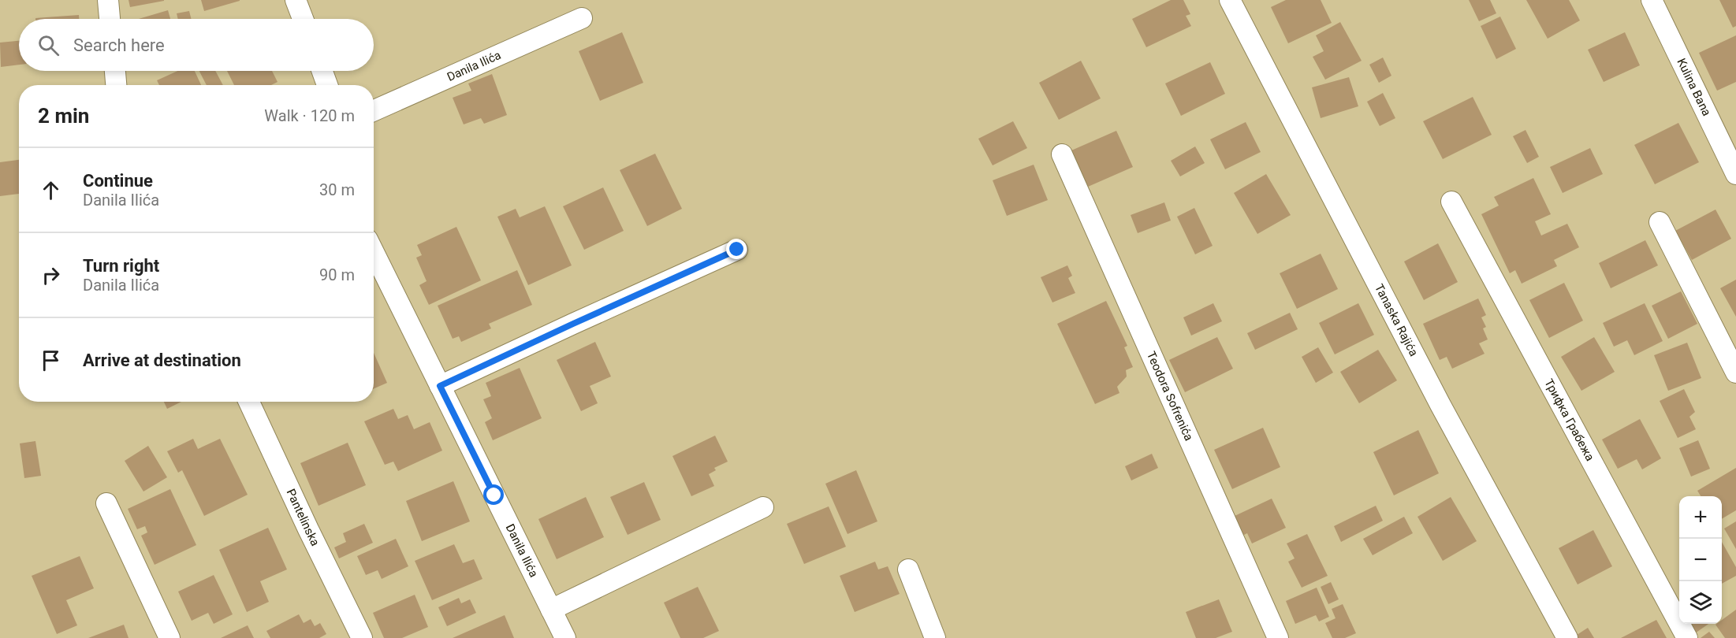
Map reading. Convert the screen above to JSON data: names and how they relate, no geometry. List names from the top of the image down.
{
  "streets": {
    "street": [
      "Danila Ilića",
      "Kulina Bana",
      "Tanaska Rajića",
      "Teodora Sofrenića",
      "Трифка Грабежа",
      "Pantelinska"
    ]
  },
  "page": {
    "search": "Search here",
    "heading": ["2 min", "Walk · 120 m"],
    "list": [
      ["Continue", "Danila Ilića", "30 m"],
      ["Turn right", "Danila Ilića", "90 m"],
      "Arrive at destination"
    ],
    "map_buttons": ["+", "−"]
  }
}
